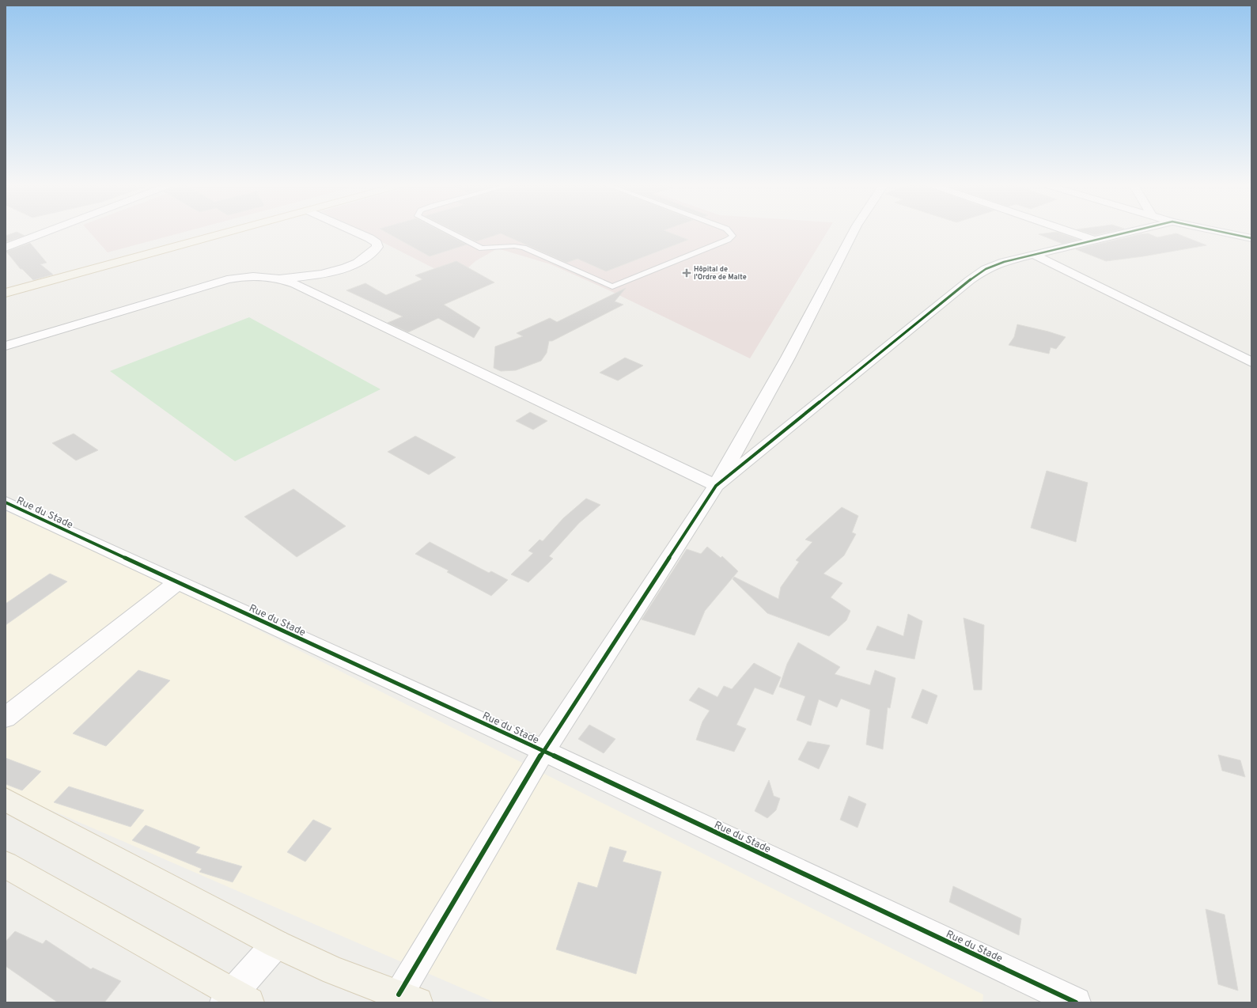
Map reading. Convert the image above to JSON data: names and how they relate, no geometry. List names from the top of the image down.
{
  "streets": {
    "street": ["Rue du Stade"]
  },
  "places": {
    "health": ["Hôpital de l'Ordre de Malte"]
  }
}
